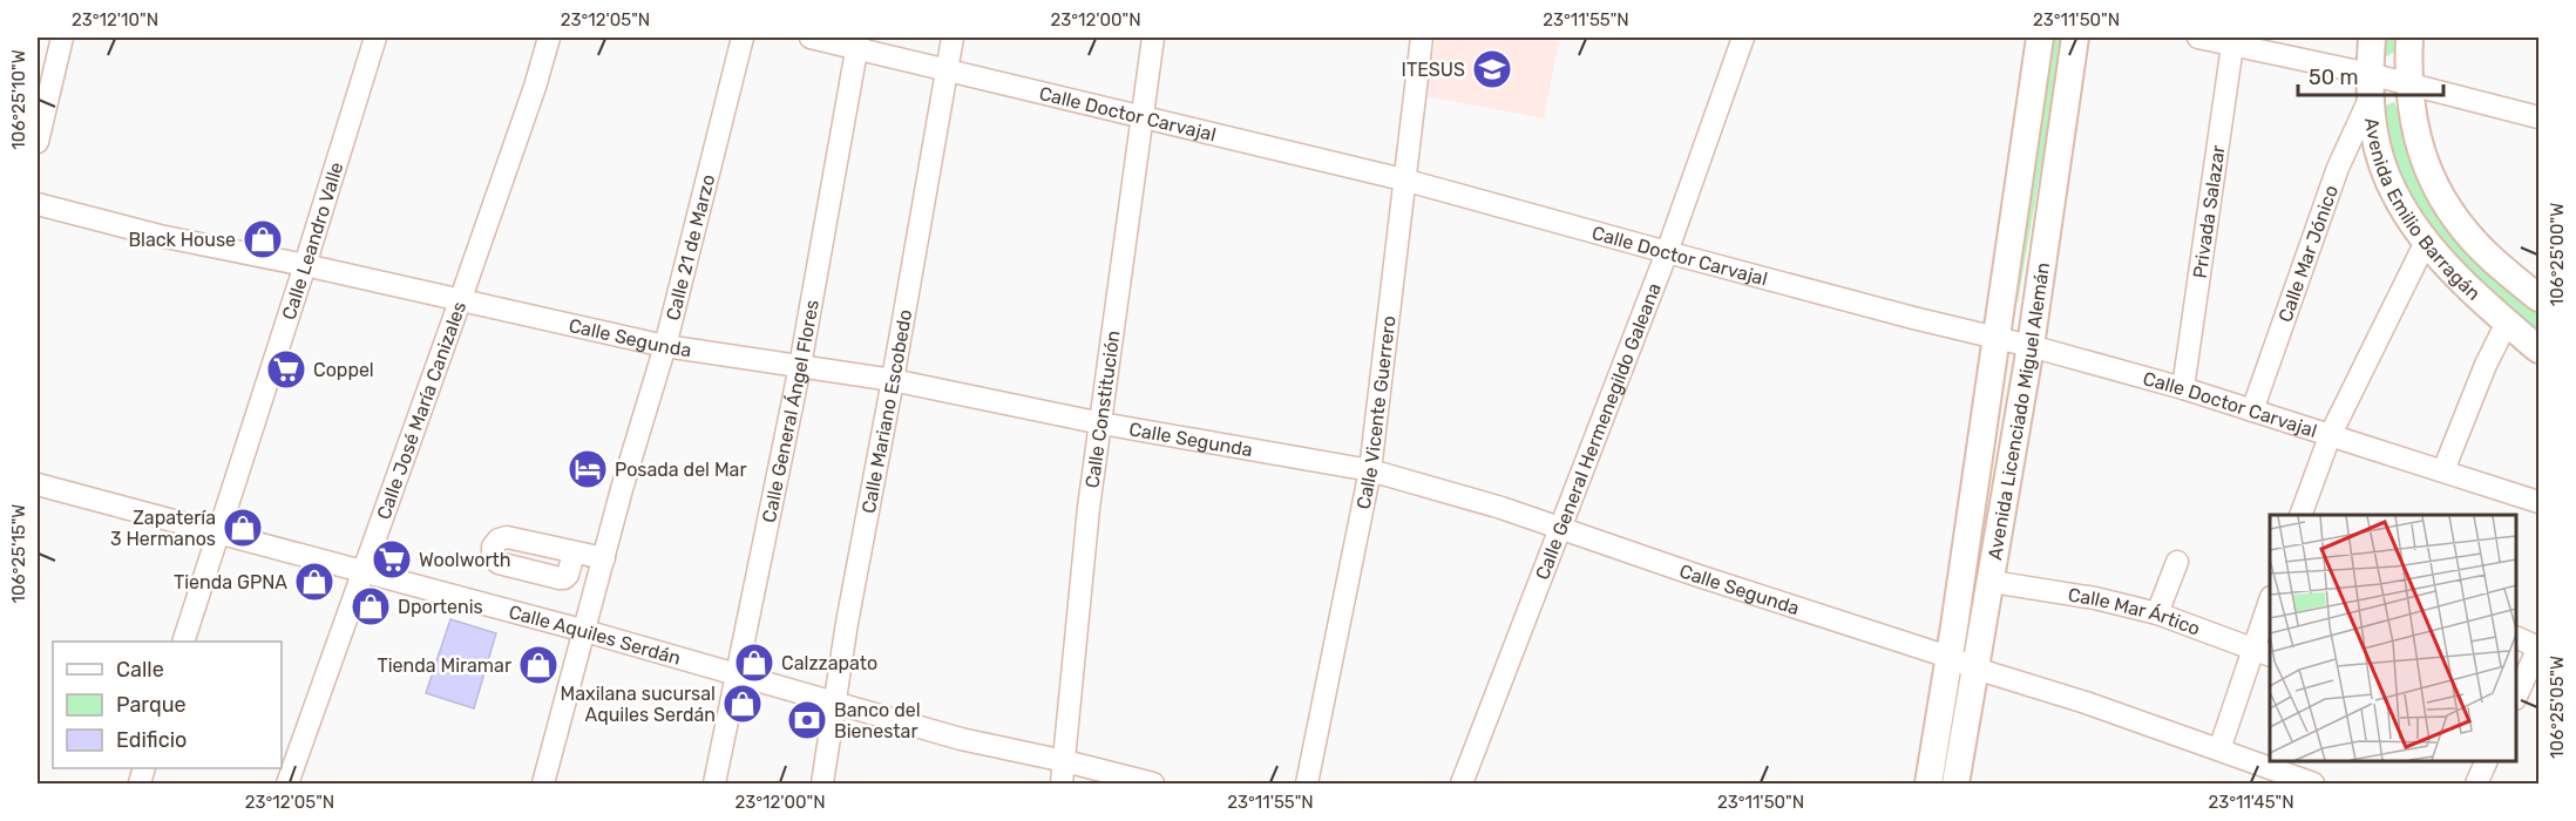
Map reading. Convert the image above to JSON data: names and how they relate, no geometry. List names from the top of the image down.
{
  "streets": {
    "main road": ["Avenida Emilio Barragán", "Avenida Licenciado Miguel Alemán"],
    "street": [
      "Calle Doctor Carvajal",
      "Privada Salazar",
      "Calle Leandro Valle",
      "Calle 21 de Marzo",
      "Calle Mar Jónico",
      "Calle Segunda",
      "Calle Constitución",
      "Calle José María Canizales",
      "Calle Mariano Escobedo",
      "Calle General Ángel Flores",
      "Calle Vicente Guerrero",
      "Calle General Hermenegildo Galeana",
      "Calle Mar Ártico",
      "Calle Aquiles Serdán"
    ]
  },
  "crossings": [
    ["Calle Doctor Carvajal", "Privada Salazar"],
    ["Calle Doctor Carvajal", "Calle Mar Jónico"],
    ["Calle Doctor Carvajal", "Calle Constitución"],
    ["Calle Doctor Carvajal", "Calle Mariano Escobedo"],
    ["Calle Doctor Carvajal", "Avenida Licenciado Miguel Alemán"],
    ["Calle Doctor Carvajal", "Calle General Ángel Flores"],
    ["Calle Doctor Carvajal", "Calle Vicente Guerrero"],
    ["Calle Doctor Carvajal", "Calle General Hermenegildo Galeana"],
    ["Avenida Emilio Barragán", "Calle Mar Jónico"],
    ["Calle Leandro Valle", "Calle Segunda"],
    ["Calle Leandro Valle", "Calle Aquiles Serdán"],
    ["Calle 21 de Marzo", "Calle Segunda"],
    ["Calle 21 de Marzo", "Calle Aquiles Serdán"],
    ["Calle Segunda", "Calle Constitución"],
    ["Calle Segunda", "Calle José María Canizales"],
    ["Calle Segunda", "Calle Mariano Escobedo"],
    ["Calle Segunda", "Avenida Licenciado Miguel Alemán"],
    ["Calle Segunda", "Calle General Ángel Flores"],
    ["Calle Segunda", "Calle Vicente Guerrero"],
    ["Calle Segunda", "Calle General Hermenegildo Galeana"],
    ["Calle Constitución", "Calle Aquiles Serdán"],
    ["Calle José María Canizales", "Calle Aquiles Serdán"],
    ["Calle Mariano Escobedo", "Calle Aquiles Serdán"],
    ["Avenida Licenciado Miguel Alemán", "Calle Mar Ártico"],
    ["Calle General Ángel Flores", "Calle Aquiles Serdán"]
  ],
  "places": {
    "school or university": ["ITESUS"],
    "shop": [
      "Black House",
      "Zapatería 3 Hermanos",
      "Tienda GPNA",
      "Dportenis",
      "Calzzapato",
      "Tienda Miramar",
      "Maxilana sucursal Aquiles Serdán"
    ],
    "supermarket": ["Coppel", "Woolworth"],
    "hotel": ["Posada del Mar"],
    "bank": ["Banco del Bienestar"]
  },
  "legend": ["Calle", "Parque", "Edificio"],
  "scale_bar": "50 m",
  "coordinates": [
    "23°12'10\"N",
    "23°12'05\"N",
    "23°12'00\"N",
    "23°11'55\"N",
    "23°11'50\"N",
    "106°25'10\"W",
    "106°25'00\"W",
    "106°25'15\"W",
    "106°25'05\"W",
    "23°11'45\"N"
  ]
}
